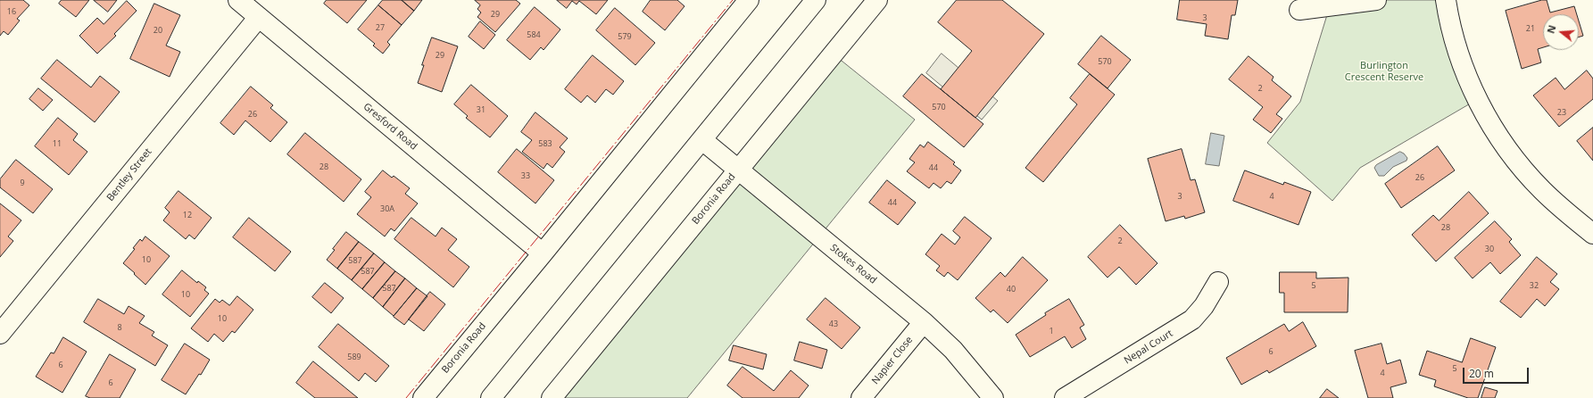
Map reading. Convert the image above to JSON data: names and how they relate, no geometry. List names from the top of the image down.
{
  "streets": {
    "street": [
      "Gresford Road",
      "Bentley Street",
      "Boronia Road",
      "Stokes Road",
      "Nepal Court",
      "Napier Close"
    ]
  },
  "crossings": [
    ["Gresford Road", "Bentley Street"],
    ["Gresford Road", "Boronia Road"],
    ["Boronia Road", "Stokes Road"],
    ["Stokes Road", "Napier Close"]
  ],
  "parks": ["Burlington Crescent Reserve"],
  "house_numbers": [
    "16",
    "29",
    "3",
    "27",
    "21",
    "20",
    "584",
    "579",
    "29",
    "570",
    "2",
    "570",
    "31",
    "23",
    "26",
    "11",
    "583",
    "28",
    "44",
    "33",
    "26",
    "9",
    "3",
    "4",
    "44",
    "30A",
    "12",
    "28",
    "2",
    "30",
    "10",
    "587",
    "587",
    "5",
    "32",
    "587",
    "40",
    "10",
    "10",
    "43",
    "8",
    "1",
    "6",
    "589",
    "6",
    "5",
    "4",
    "6"
  ],
  "scale_bar": "20 m",
  "north": "left"
}
